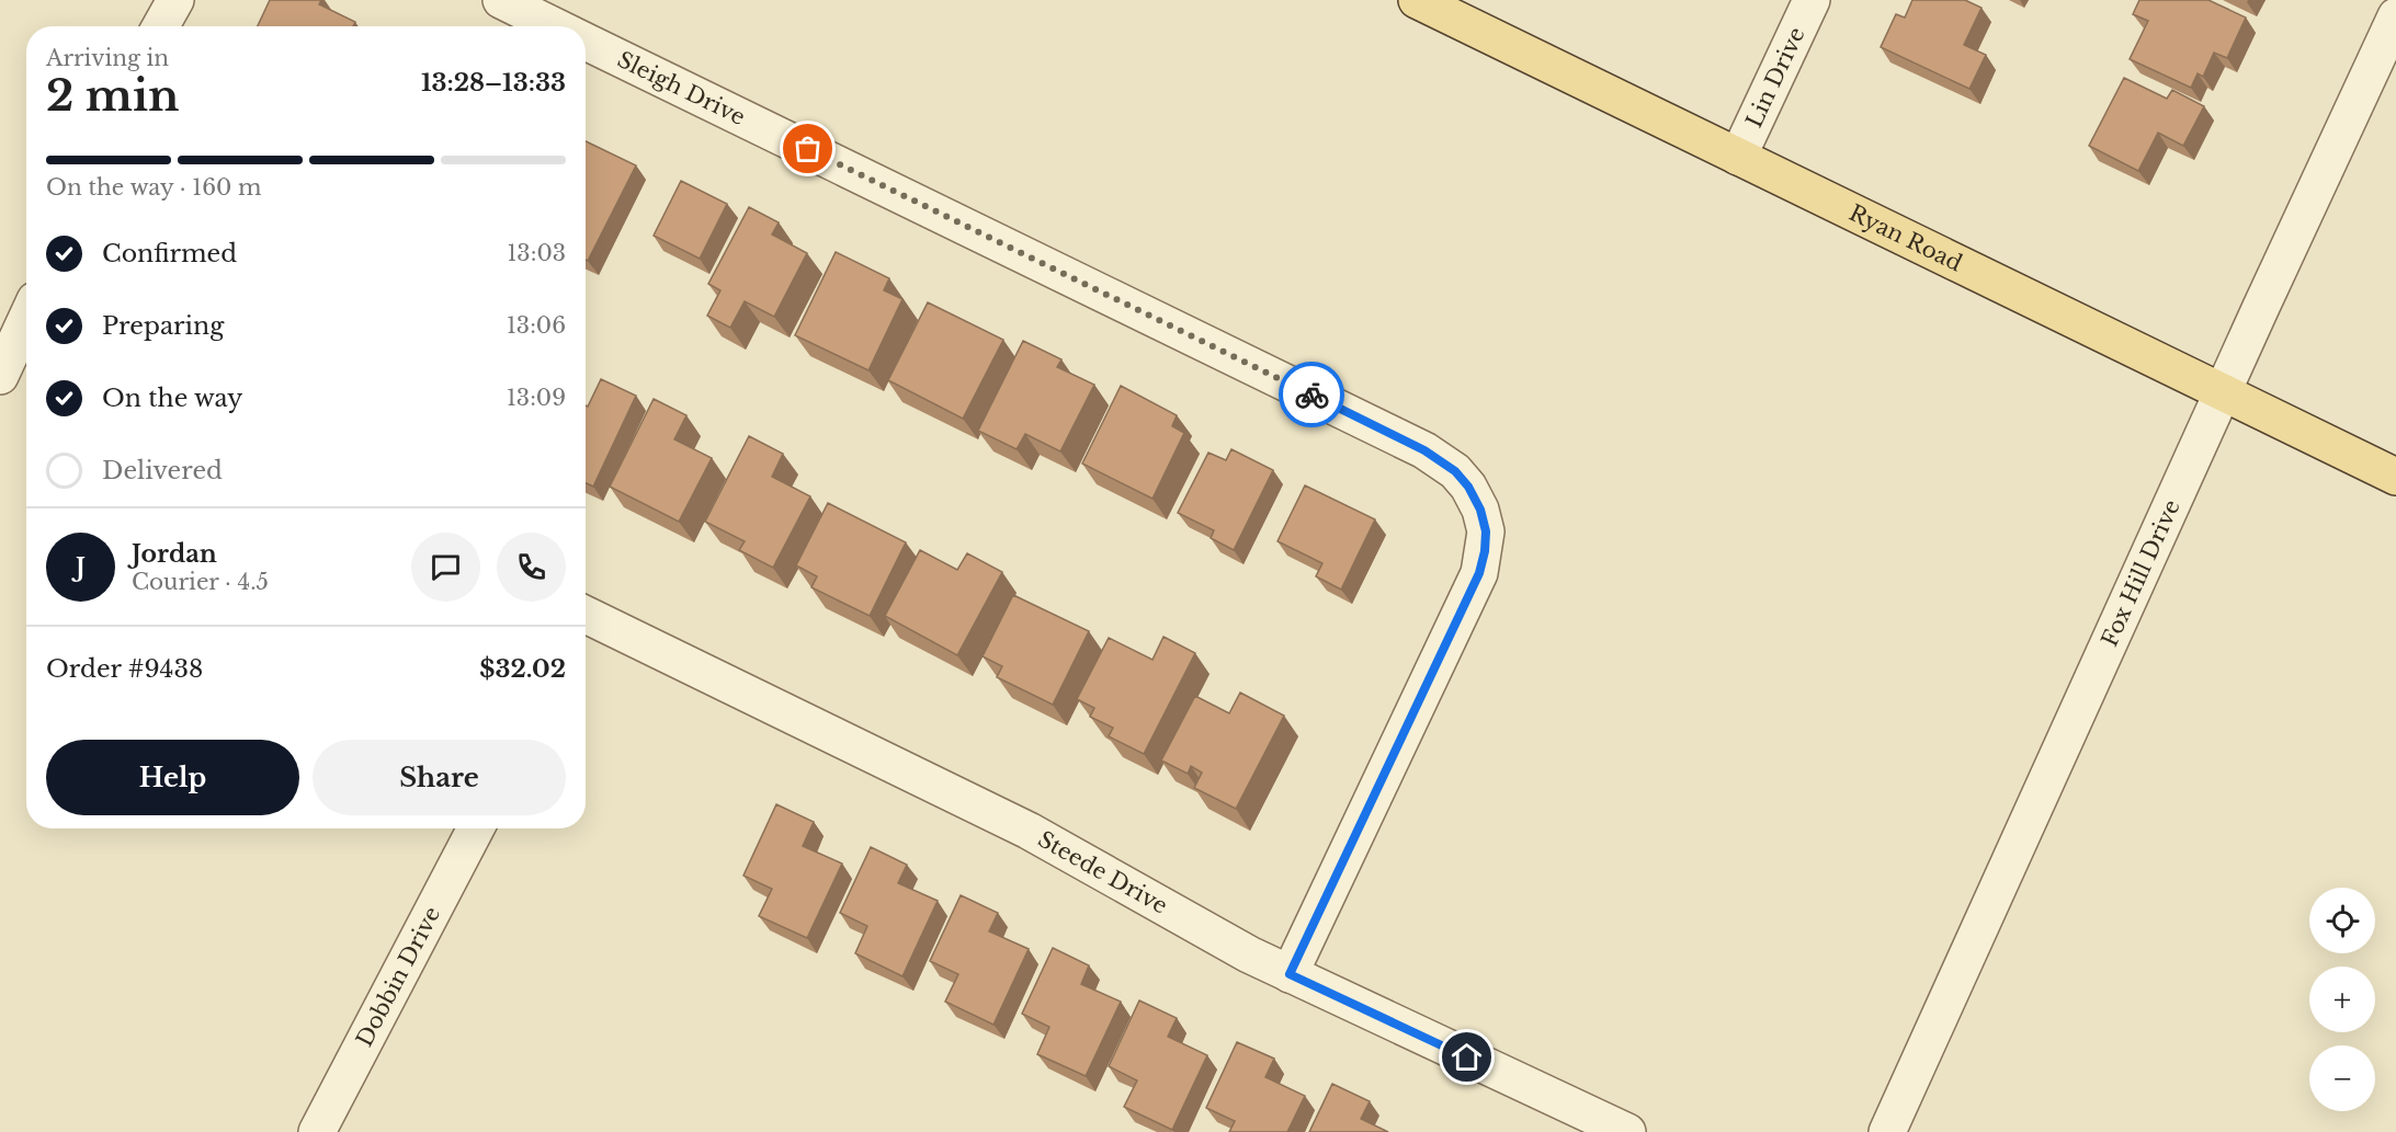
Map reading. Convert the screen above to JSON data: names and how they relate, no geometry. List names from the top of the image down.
{
  "streets": {
    "main road": ["Ryan Road"],
    "street": [
      "Lin Drive",
      "Sleigh Drive",
      "Fox Hill Drive",
      "Steede Drive",
      "Dobbin Drive"
    ]
  },
  "crossings": [
    ["Lin Drive", "Ryan Road"],
    ["Sleigh Drive", "Steede Drive"],
    ["Ryan Road", "Fox Hill Drive"]
  ],
  "page": {
    "heading": ["2 min", "Arriving in", "13:28–13:33"],
    "panel": [
      "Jordan",
      "Courier · 4.5",
      "Order #9438",
      "$32.02"
    ],
    "bar": "On the way · 160 m",
    "list": [
      ["Confirmed", "13:03"],
      ["Preparing", "13:06"],
      ["On the way", "13:09"],
      "Delivered"
    ],
    "round": "J",
    "buttons": ["Help", "Share"],
    "map_buttons": ["+", "−"]
  }
}
